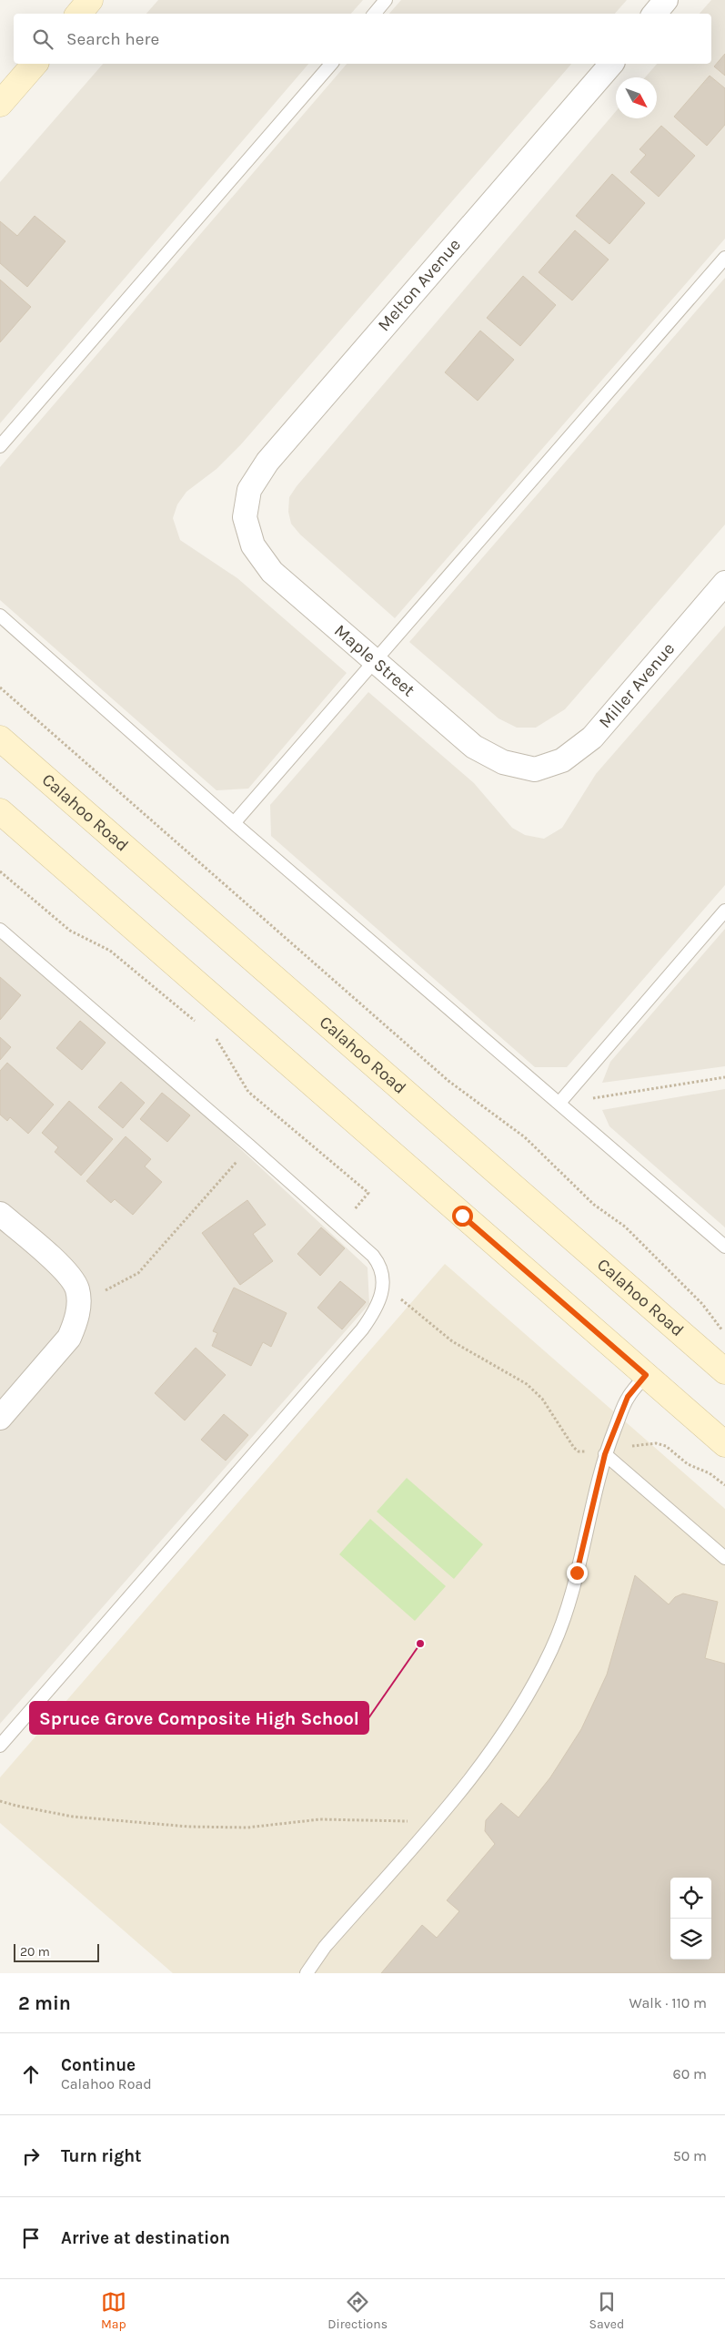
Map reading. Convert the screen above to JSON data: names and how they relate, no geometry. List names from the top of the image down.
{
  "streets": {
    "main road": ["Calahoo Road"],
    "street": ["Melton Avenue", "Maple Street", "Miller Avenue"]
  },
  "crossings": [
    ["Melton Avenue", "Maple Street"],
    ["Maple Street", "Miller Avenue"]
  ],
  "places": ["Spruce Grove Composite High School"],
  "scale_bar": "20 m",
  "north": "bottom right",
  "page": {
    "search": "Search here",
    "scale": "20 m",
    "heading": ["2 min", "Walk · 110 m"],
    "list": [
      ["Continue", "Calahoo Road", "60 m"],
      ["Turn right", "50 m"],
      "Arrive at destination"
    ],
    "nav": ["Map", "Directions", "Saved"]
  }
}
